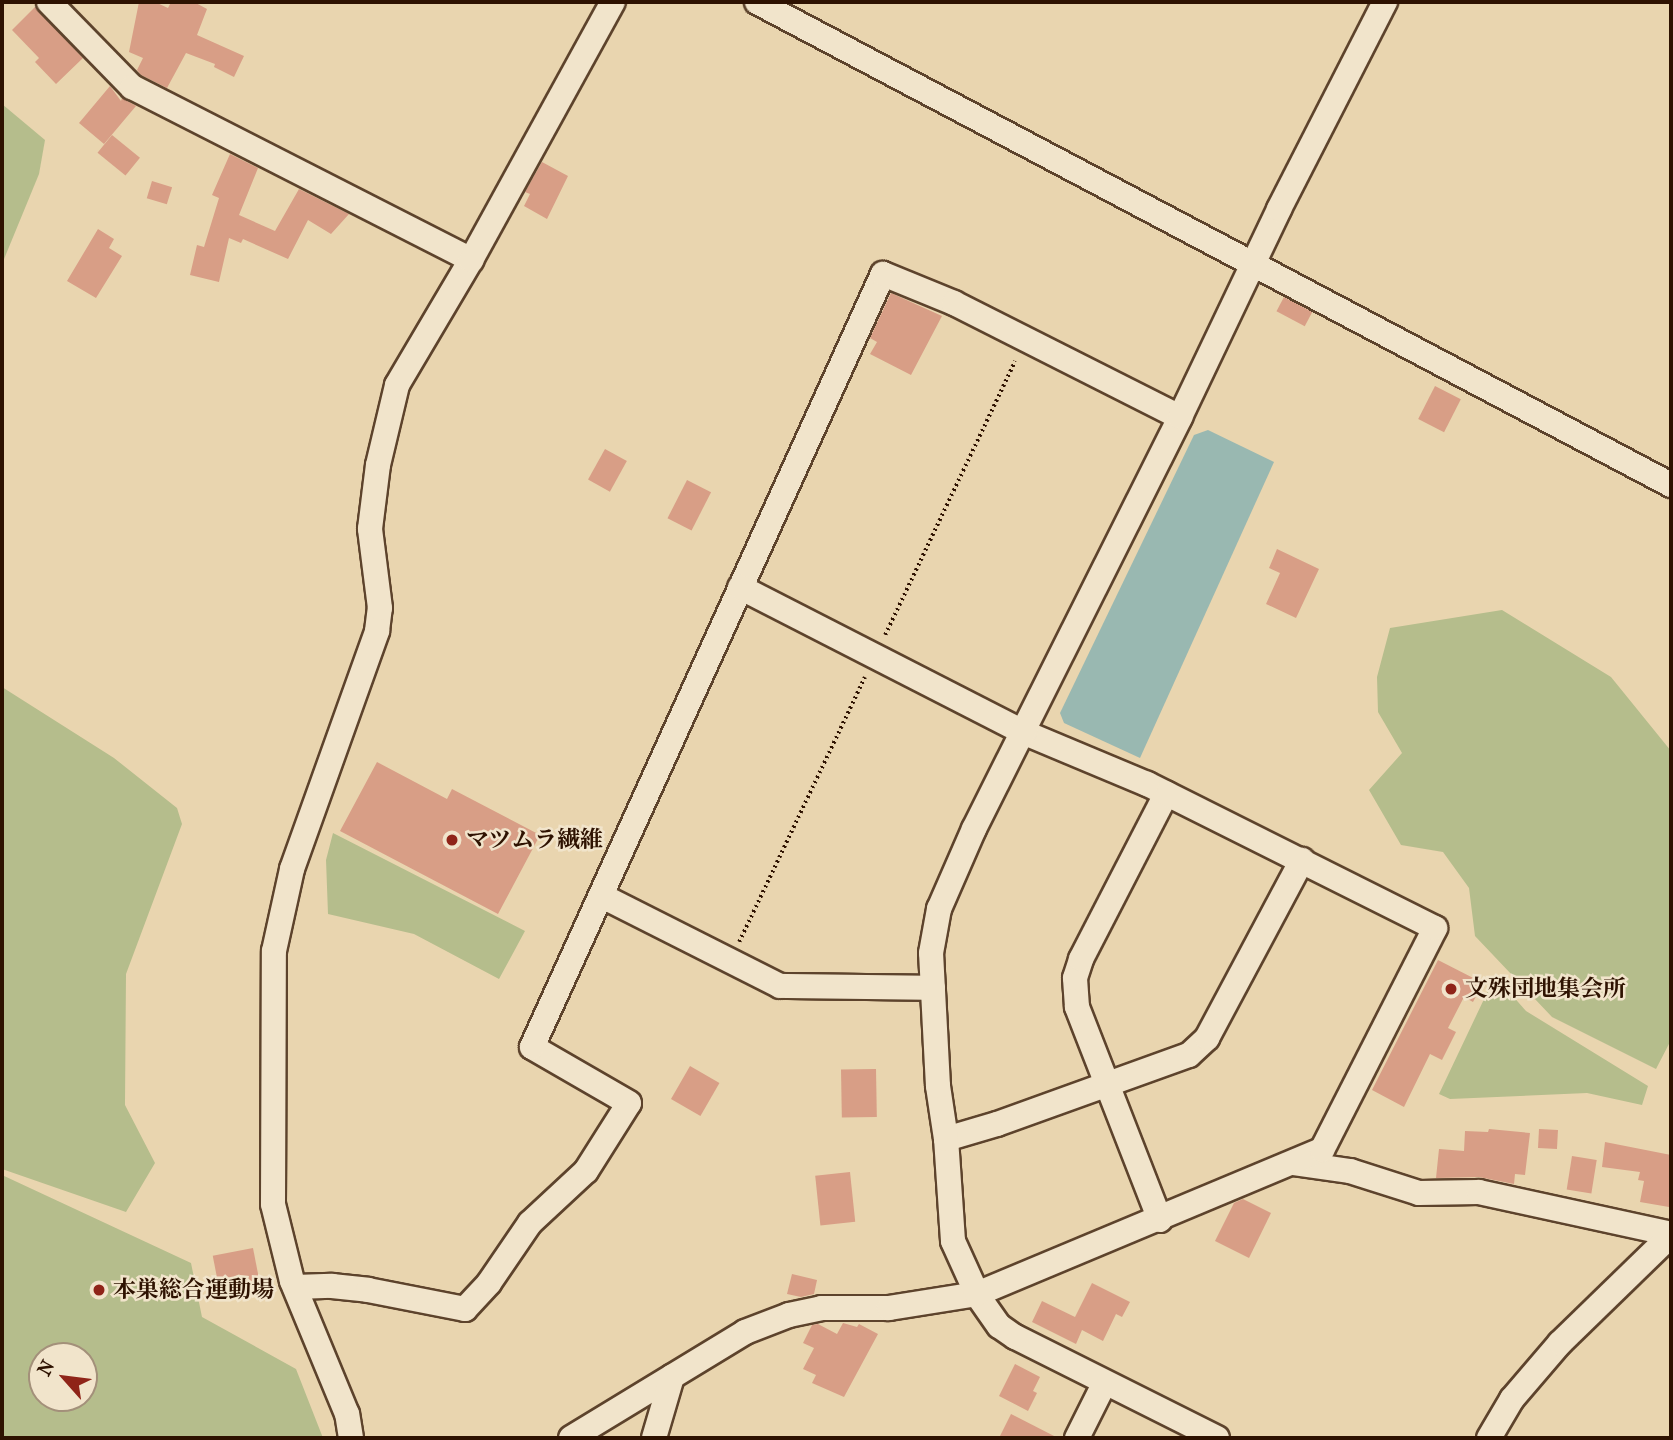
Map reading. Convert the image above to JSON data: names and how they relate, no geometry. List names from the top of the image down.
{
  "places": ["マツムラ繊維", "文殊団地集会所", "本巣総合運動場"],
  "north": "top left"
}
